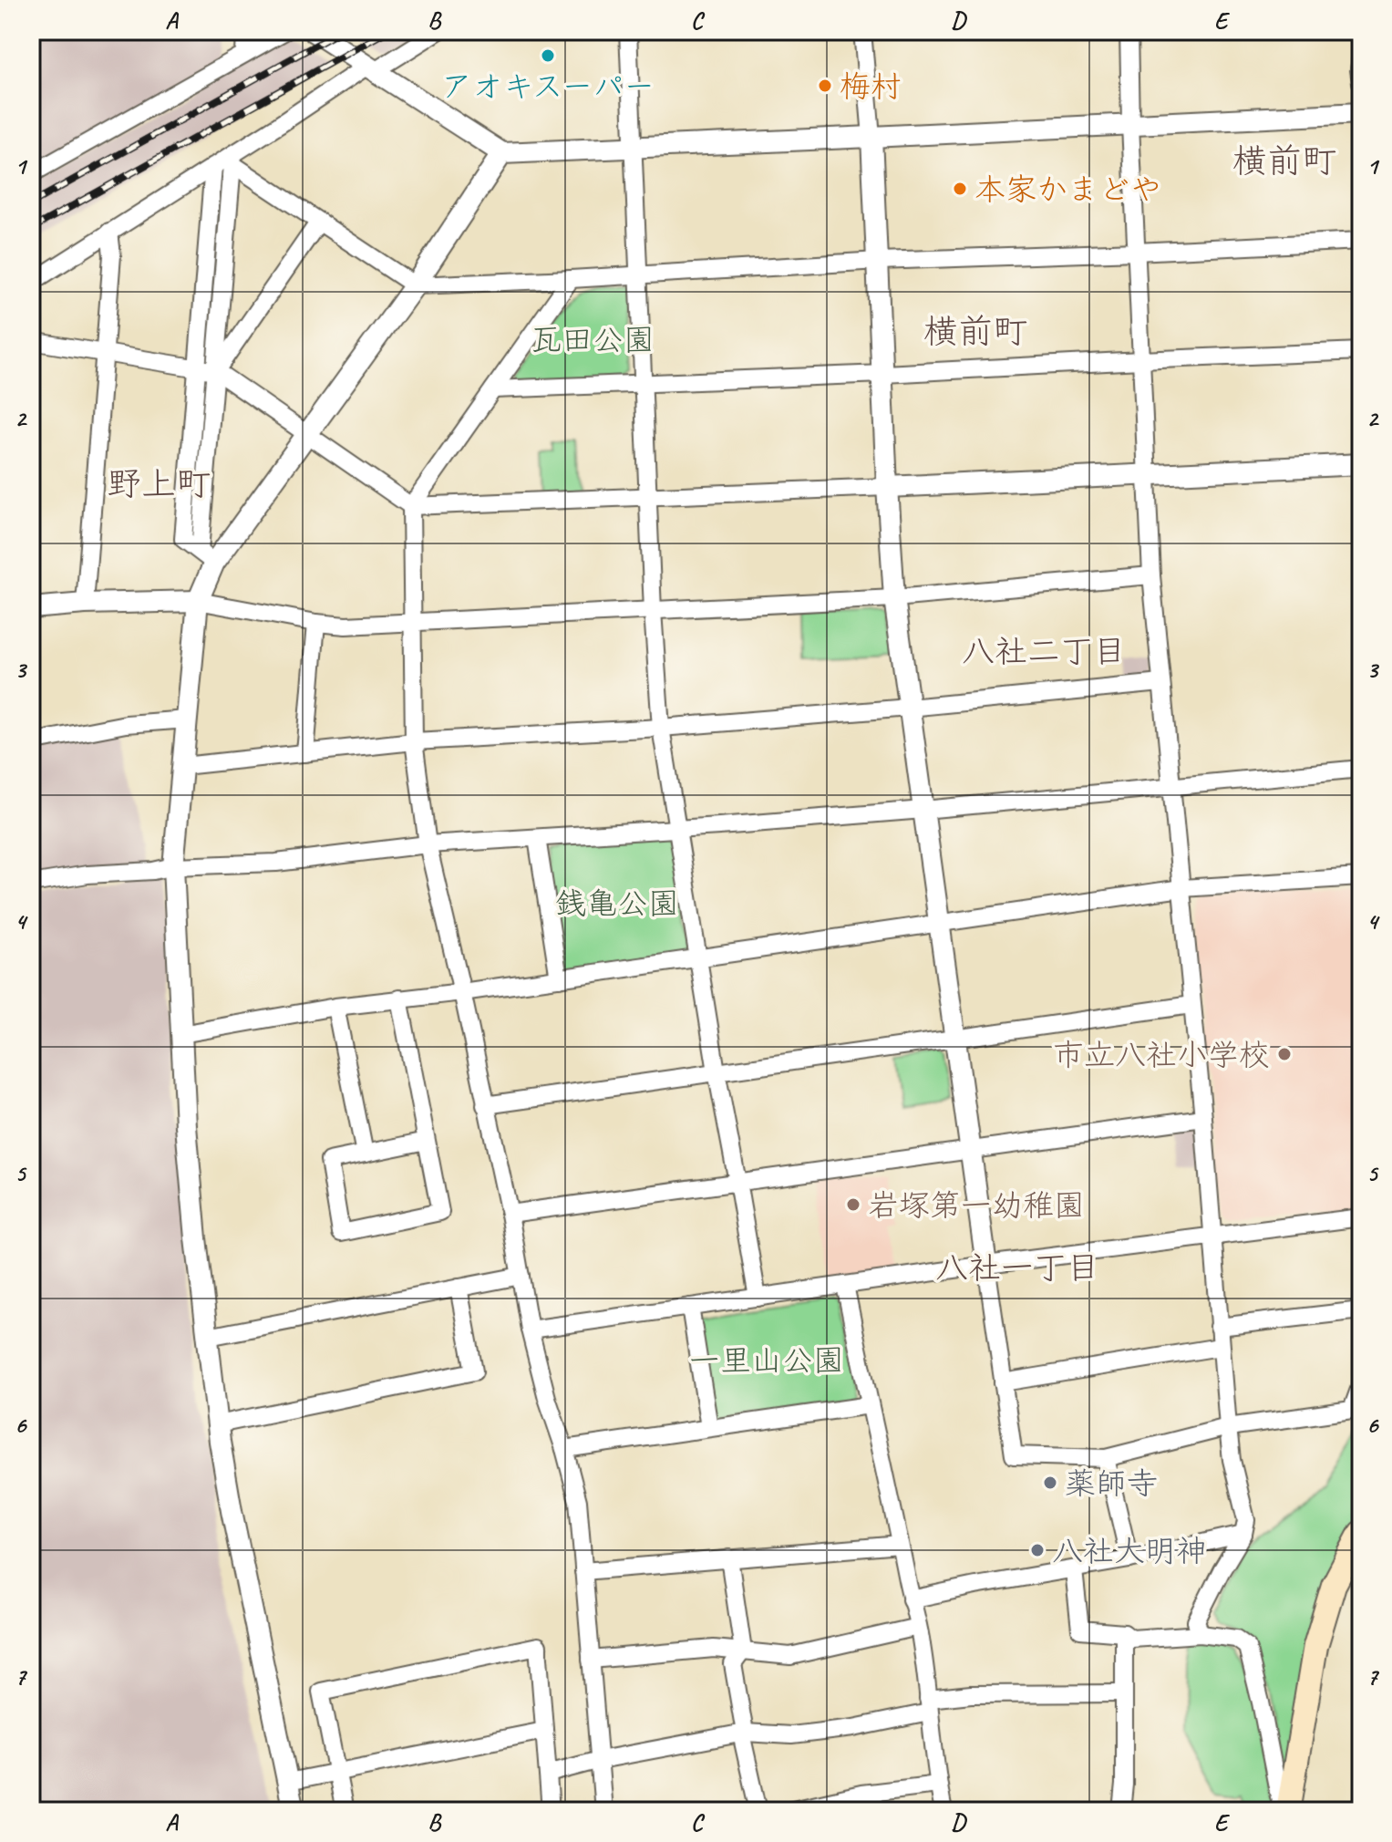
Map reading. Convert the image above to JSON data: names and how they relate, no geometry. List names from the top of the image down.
{
  "districts": [
    "横前町",
    "横前町",
    "野上町",
    "八社二丁目",
    "八社一丁目"
  ],
  "parks": ["瓦田公園", "銭亀公園", "一里山公園"],
  "places": [
    "アオキスーパー",
    "梅村",
    "本家かまどや",
    "市立八社小学校",
    "岩塚第一幼稚園",
    "薬師寺",
    "八社大明神"
  ],
  "grid": {
    "columns": [
      "A",
      "B",
      "C",
      "D",
      "E"
    ],
    "rows": [
      "1",
      "2",
      "3",
      "4",
      "5",
      "6",
      "7"
    ]
  }
}
